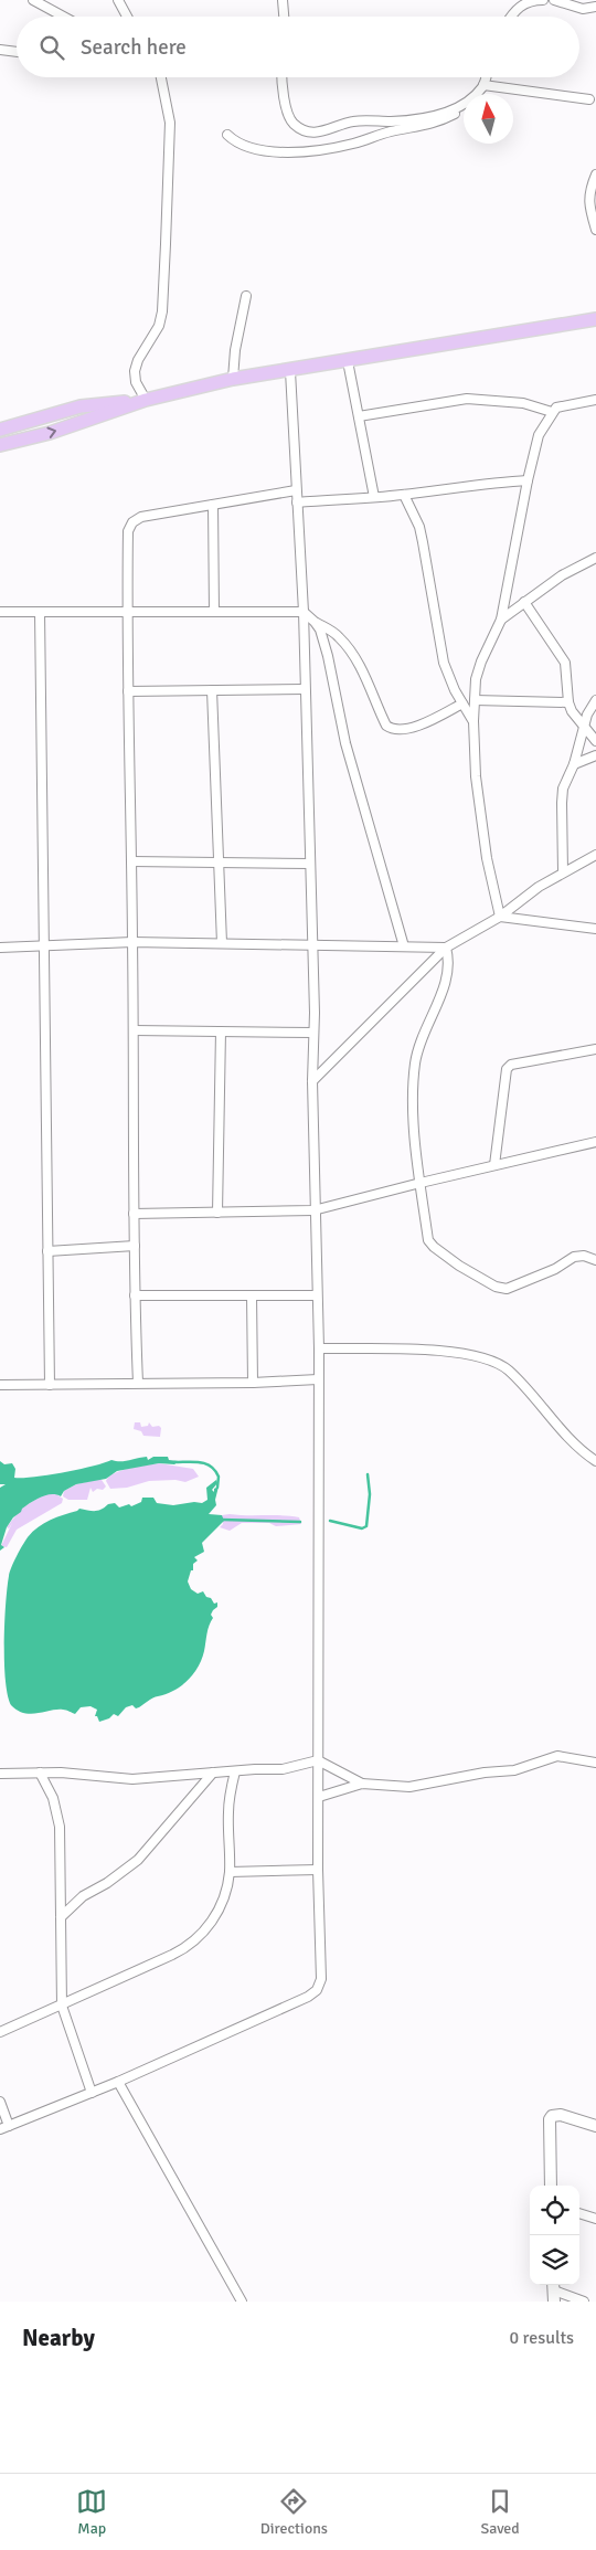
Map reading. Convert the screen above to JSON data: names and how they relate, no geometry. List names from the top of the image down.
{
  "north": "top",
  "page": {
    "search": "Search here",
    "heading": ["Nearby", "0 results"],
    "nav": ["Map", "Directions", "Saved"]
  }
}
